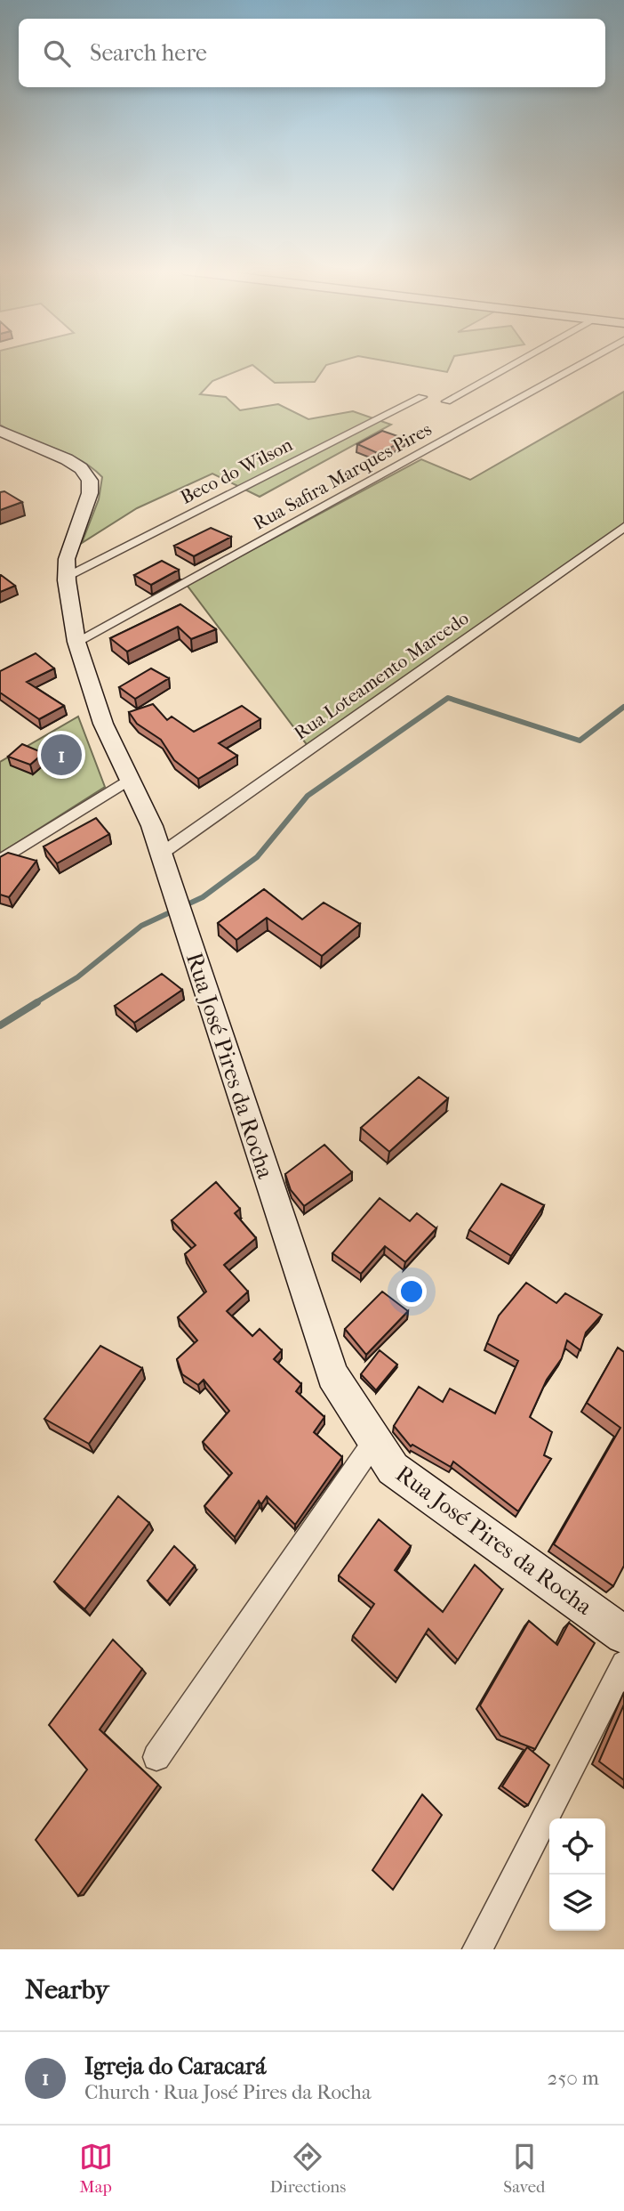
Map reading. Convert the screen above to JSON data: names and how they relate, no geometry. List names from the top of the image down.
{
  "streets": {
    "street": [
      "Beco do Wilson",
      "Rua Safira Marques Pires",
      "Rua Loteamento Marcedo",
      "Rua José Pires da Rocha"
    ]
  },
  "crossings": [
    ["Beco do Wilson", "Rua José Pires da Rocha"],
    ["Rua Safira Marques Pires", "Rua José Pires da Rocha"],
    ["Rua Loteamento Marcedo", "Rua José Pires da Rocha"]
  ],
  "page": {
    "search": "Search here",
    "pins": "1",
    "heading": "Nearby",
    "list": [
      {
        "mark": "1",
        "name": "Igreja do Caracará",
        "note": "Church · Rua José Pires da Rocha",
        "value": "250 m"
      }
    ],
    "nav": ["Map", "Directions", "Saved"]
  }
}
